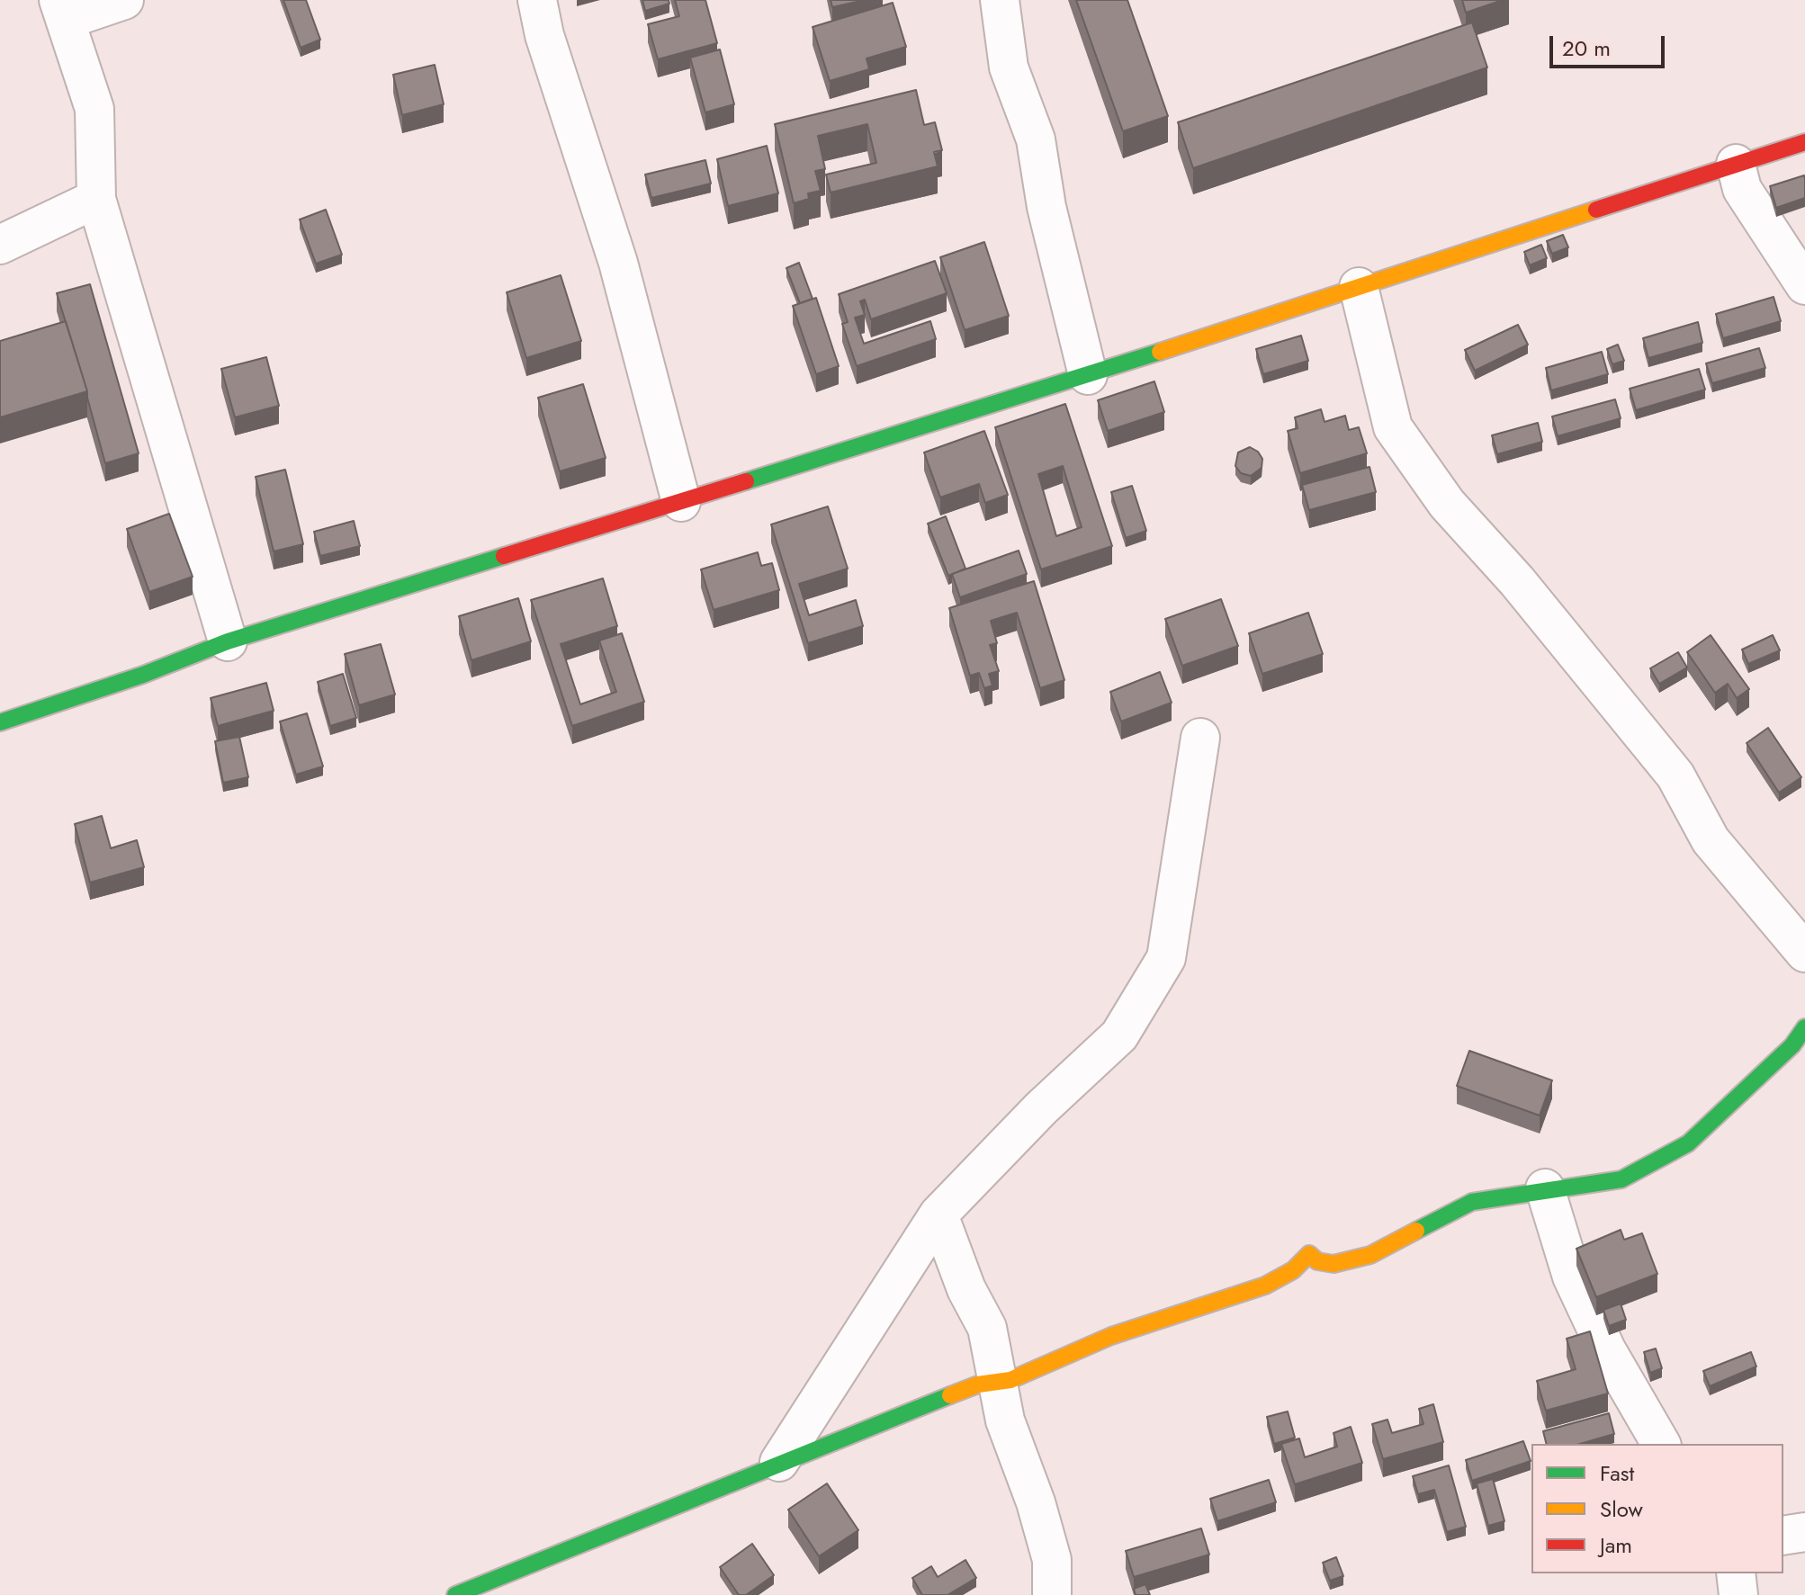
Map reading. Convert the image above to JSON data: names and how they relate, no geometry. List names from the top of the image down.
{
  "legend": ["Fast", "Slow", "Jam"],
  "scale_bar": "20 m"
}
